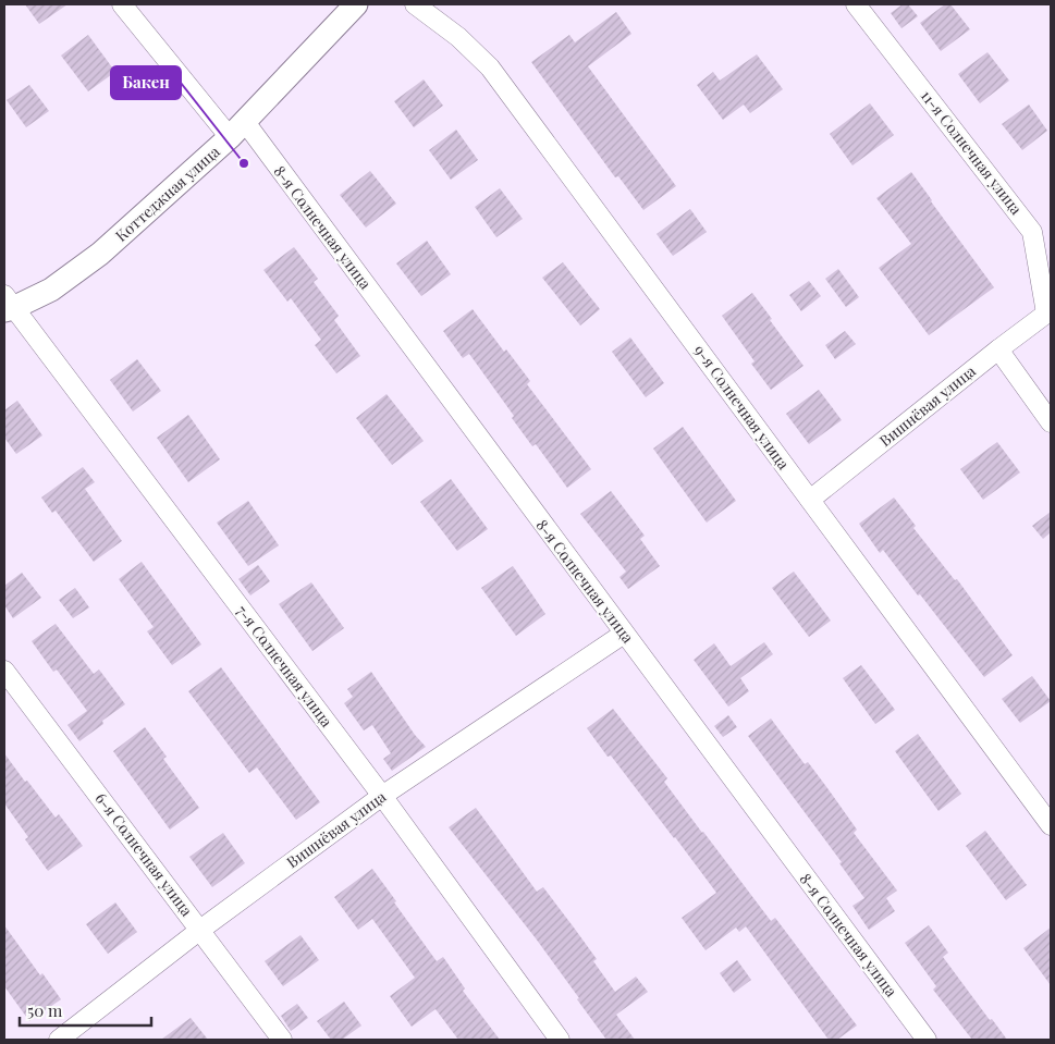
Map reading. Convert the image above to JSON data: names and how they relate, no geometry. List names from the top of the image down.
{
  "streets": {
    "street": [
      "11-я Солнечная улица",
      "Коттеджная улица",
      "8-я Солнечная улица",
      "Вишнёвая улица",
      "9-я Солнечная улица",
      "7-я Солнечная улица",
      "6-я Солнечная улица"
    ]
  },
  "crossings": [
    ["11-я Солнечная улица", "Вишнёвая улица"],
    ["Коттеджная улица", "8-я Солнечная улица"],
    ["Коттеджная улица", "7-я Солнечная улица"],
    ["8-я Солнечная улица", "Вишнёвая улица"],
    ["Вишнёвая улица", "9-я Солнечная улица"],
    ["Вишнёвая улица", "7-я Солнечная улица"],
    ["Вишнёвая улица", "6-я Солнечная улица"]
  ],
  "places": ["Бакен"],
  "scale_bar": "50 m"
}
